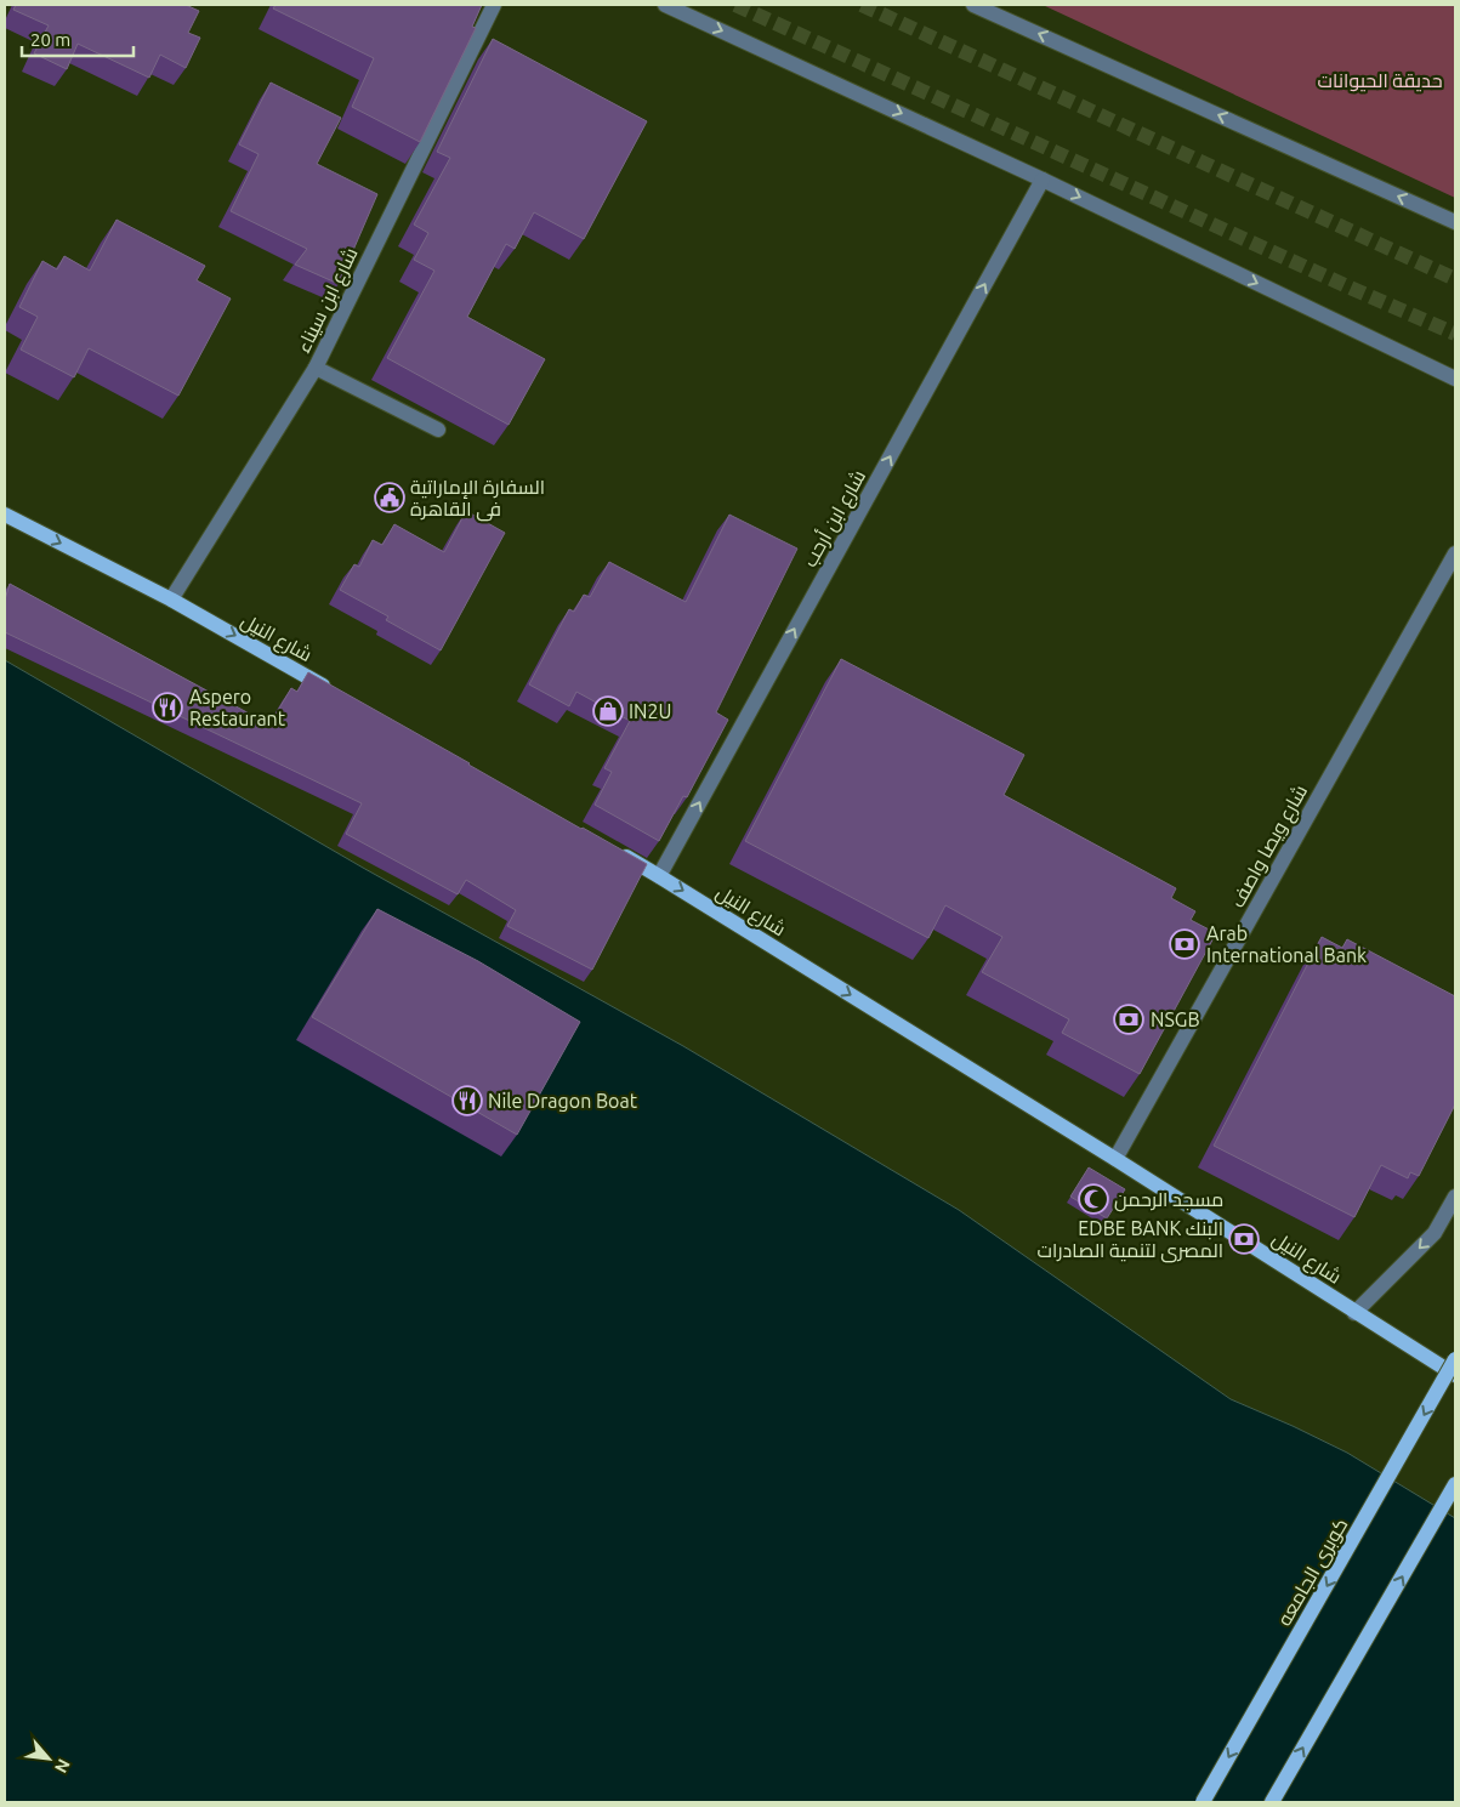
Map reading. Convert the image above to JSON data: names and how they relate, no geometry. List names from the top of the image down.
{
  "streets": {
    "main road": ["شارع النيل", "كوبرى الجامعه"],
    "street": ["شارع ابن سيناء", "شارع ابن أرحب", "شارع ويصا واصف"]
  },
  "crossings": [
    ["شارع ابن سيناء", "شارع النيل"],
    ["شارع ابن أرحب", "شارع النيل"],
    ["شارع النيل", "شارع ويصا واصف"]
  ],
  "one_way": ["شارع ابن أرحب", "شارع النيل"],
  "parks": ["حديقة الحيوانات"],
  "places": {
    "public building": ["السفارة الإماراتية فى القاهرة"],
    "restaurant": ["Aspero Restaurant", "Nile Dragon Boat"],
    "shop": ["IN2U"],
    "bank": ["Arab International Bank", "NSGB", "EDBE BANK البنك المصرى لتنمية الصادرات"],
    "mosque": ["مسجد الرحمن"]
  },
  "scale_bar": "20 m",
  "north": "bottom right"
}
